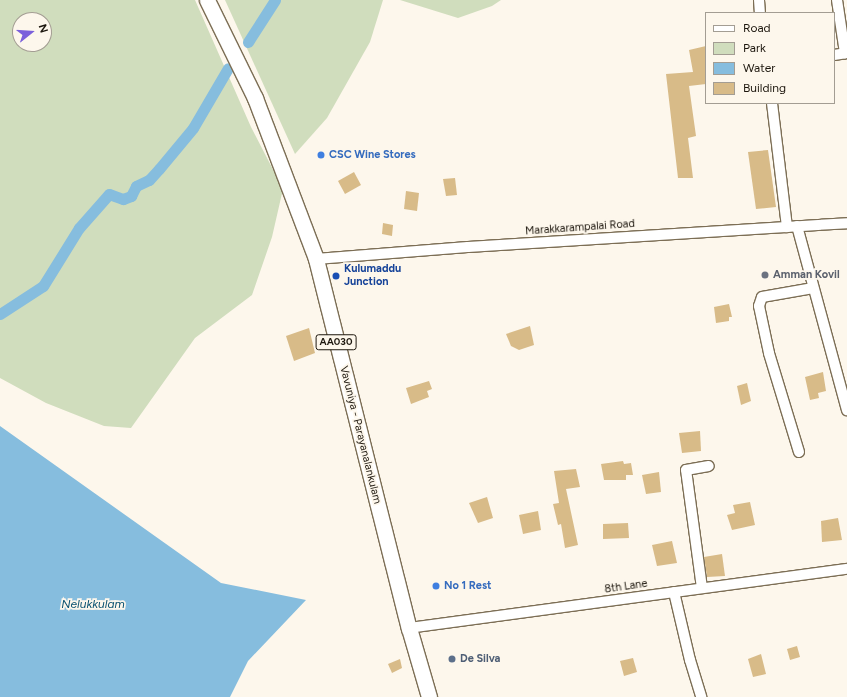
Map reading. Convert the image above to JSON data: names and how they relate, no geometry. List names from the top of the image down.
{
  "streets": {
    "highway": ["AA030", "Vavuniya - Parayanalankulam"],
    "street": ["Marakkarampalai Road", "8th Lane"]
  },
  "crossings": [
    ["Marakkarampalai Road", "Vavuniya - Parayanalankulam"],
    ["Vavuniya - Parayanalankulam", "8th Lane"]
  ],
  "water": ["Nelukkulam"],
  "places": [
    "CSC Wine Stores",
    "Amman Kovil",
    "Kulumaddu Junction",
    "No 1 Rest",
    "De Silva"
  ],
  "legend": [
    "Road",
    "Park",
    "Water",
    "Building"
  ],
  "north": "right"
}
